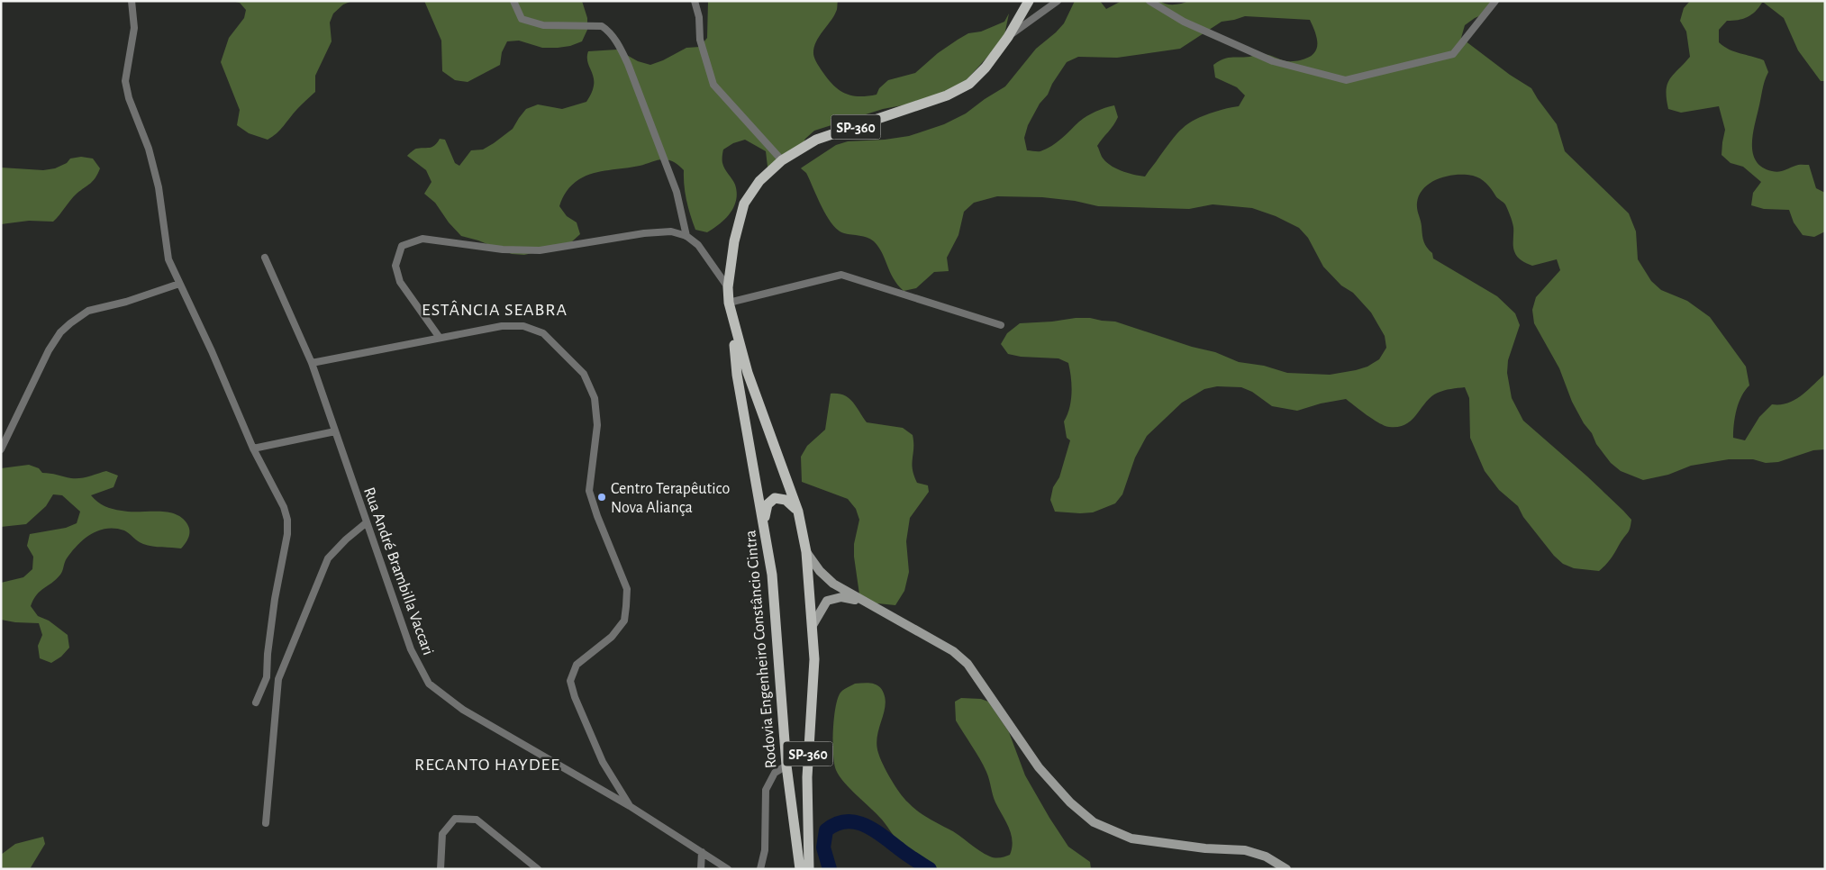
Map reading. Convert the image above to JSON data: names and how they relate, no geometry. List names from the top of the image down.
{
  "streets": {
    "main road": ["SP-360", "Rodovia Engenheiro Constâncio Cintra"],
    "street": ["Rua André Brambilla Vaccari"]
  },
  "districts": ["ESTÂNCIA SEABRA", "RECANTO HAYDEE"],
  "places": ["Centro Terapêutico Nova Aliança"]
}
